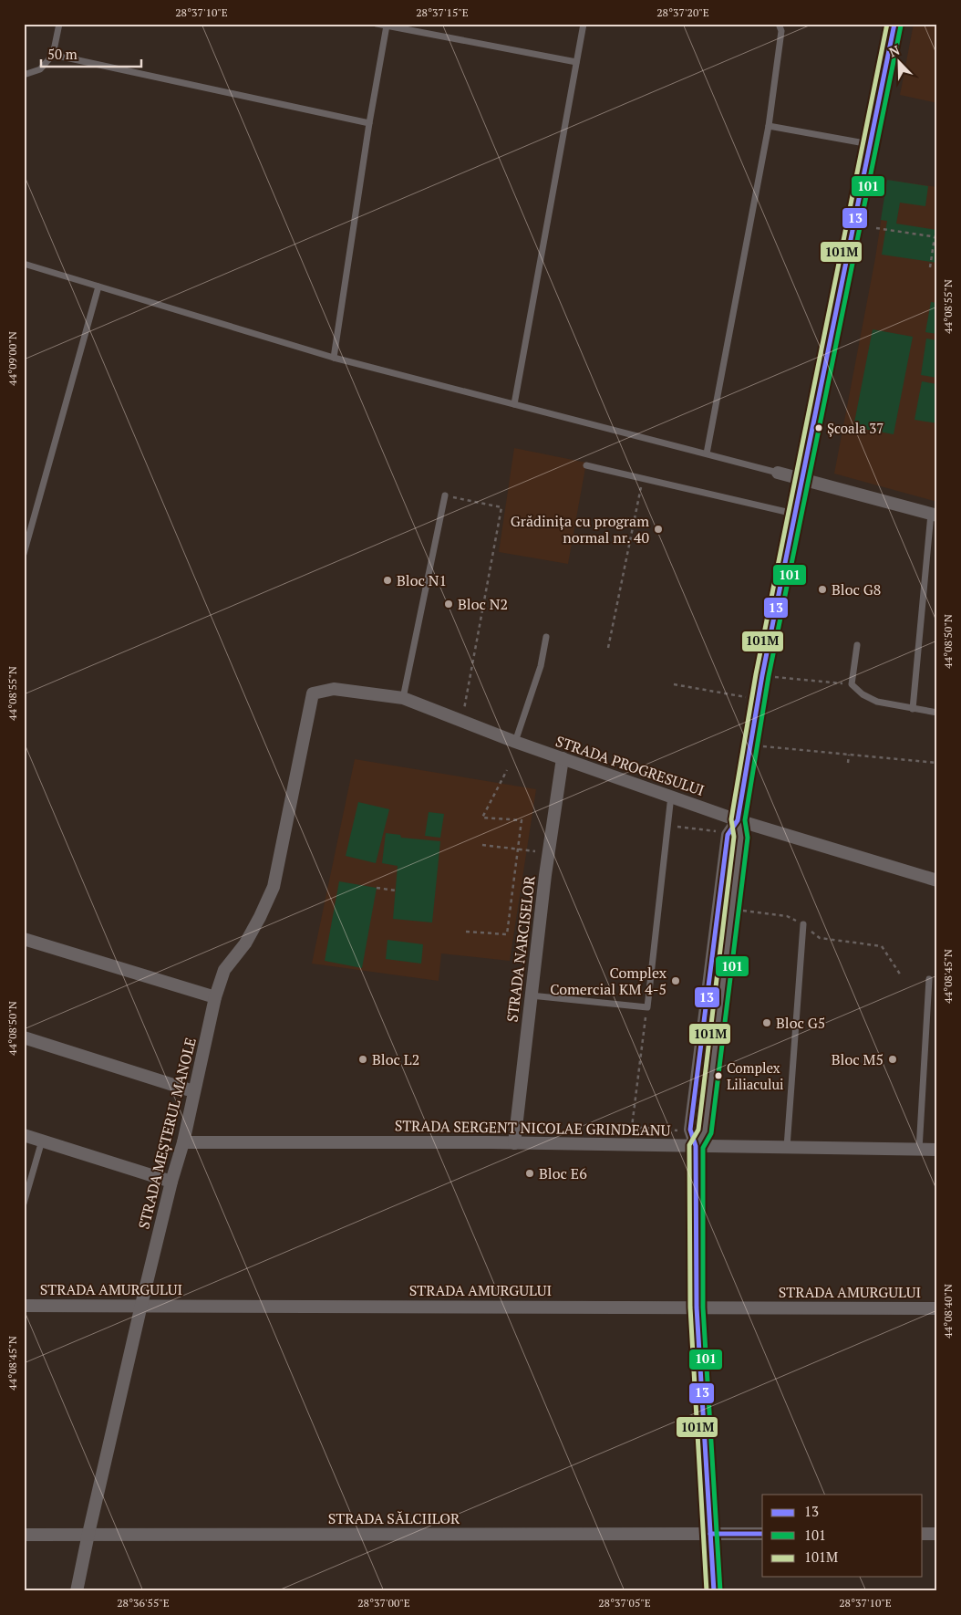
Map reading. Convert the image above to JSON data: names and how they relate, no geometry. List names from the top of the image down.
{
  "streets": {
    "street": [
      "STRADA PROGRESULUI",
      "STRADA NARCISELOR",
      "STRADA SERGENT NICOLAE GRINDEANU",
      "STRADA MEȘTERUL MANOLE",
      "STRADA AMURGULUI",
      "STRADA SĂLCIILOR"
    ]
  },
  "crossings": [
    ["STRADA PROGRESULUI", "STRADA NARCISELOR"],
    ["STRADA PROGRESULUI", "STRADA MEȘTERUL MANOLE"],
    ["STRADA NARCISELOR", "STRADA SERGENT NICOLAE GRINDEANU"],
    ["STRADA SERGENT NICOLAE GRINDEANU", "STRADA MEȘTERUL MANOLE"],
    ["STRADA MEȘTERUL MANOLE", "STRADA AMURGULUI"],
    ["STRADA MEȘTERUL MANOLE", "STRADA SĂLCIILOR"]
  ],
  "places": [
    "Școala 37",
    "Grădinița cu program normal nr. 40",
    "Bloc N1",
    "Bloc G8",
    "Bloc N2",
    "Complex Comercial KM 4-5",
    "Bloc G5",
    "Bloc L2",
    "Bloc M5",
    "Complex Liliacului",
    "Bloc E6"
  ],
  "lines": ["transit line 13", "transit line 101M", "transit line 101"],
  "legend": ["13", "101", "101M"],
  "scale_bar": "50 m",
  "north": "top left",
  "coordinates": [
    "28°37'10\"E",
    "28°37'15\"E",
    "28°37'20\"E",
    "44°08'55\"N",
    "44°09'00\"N",
    "44°08'50\"N",
    "44°08'45\"N",
    "44°08'40\"N",
    "28°36'55\"E",
    "28°37'00\"E",
    "28°37'05\"E"
  ]
}
